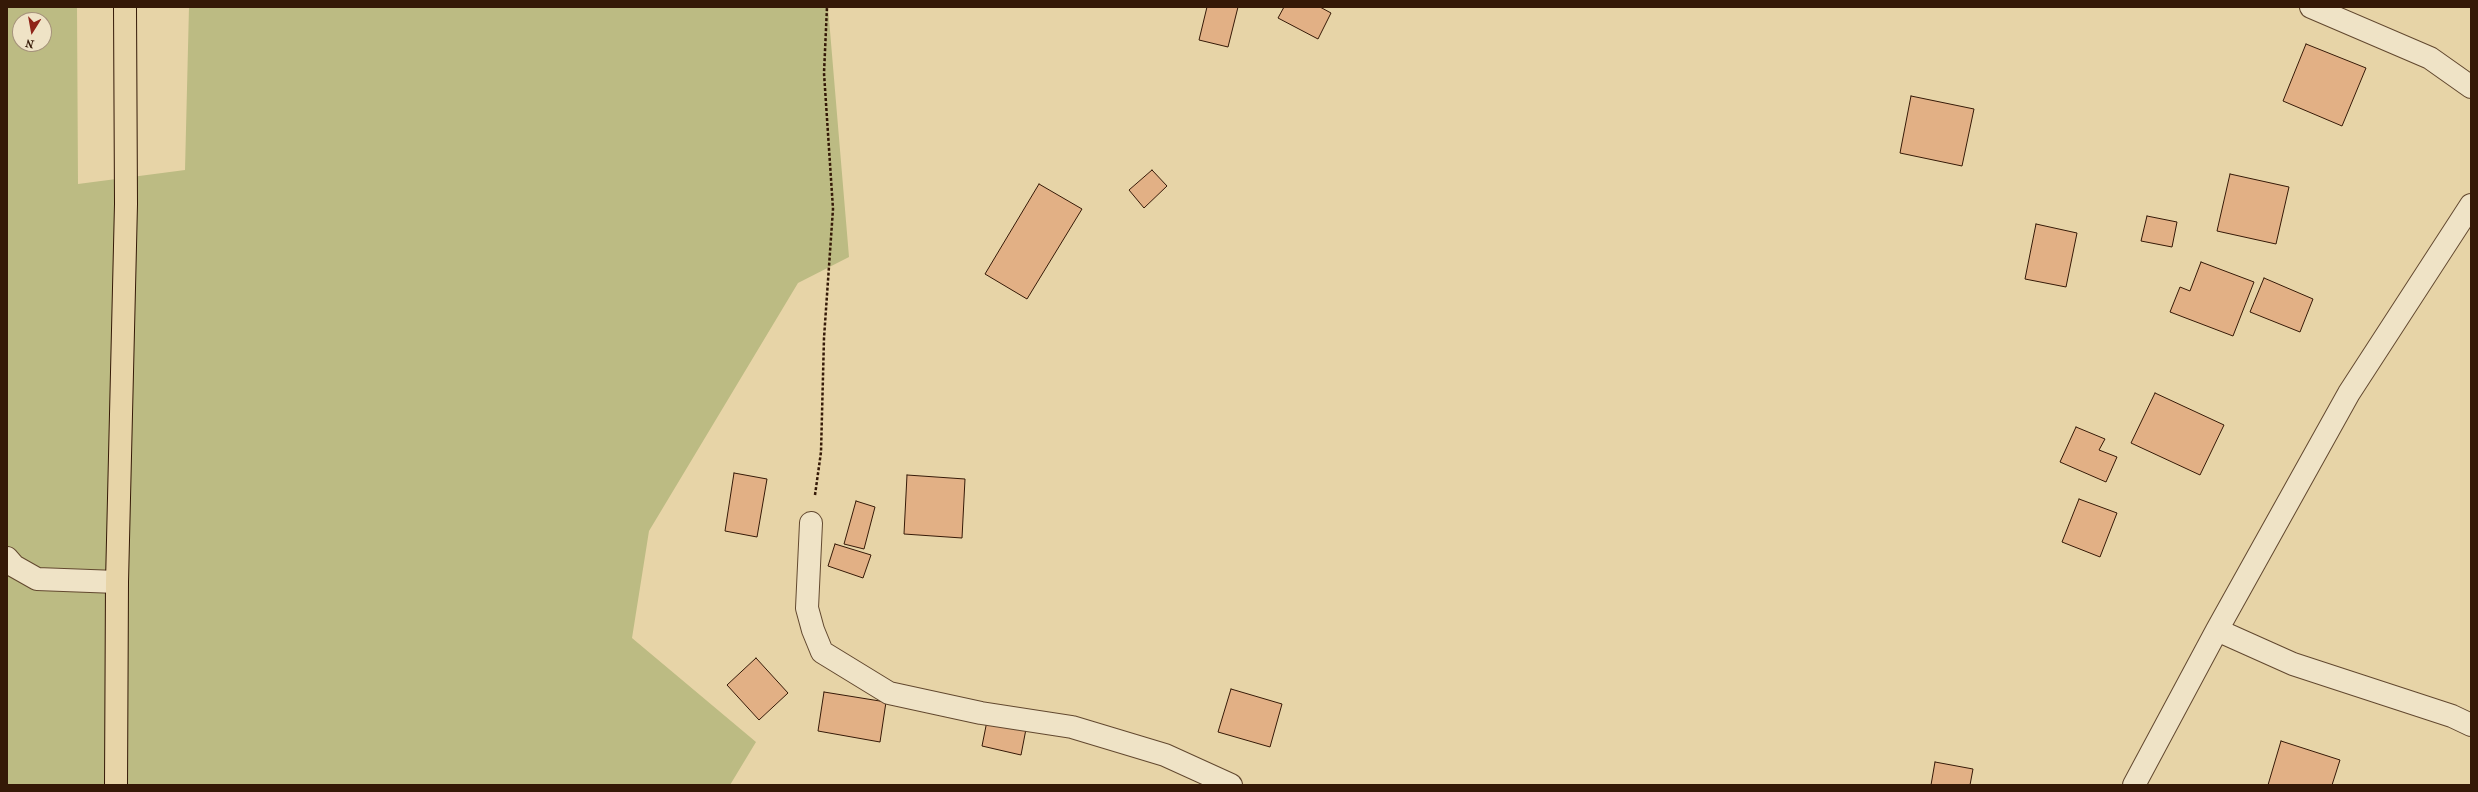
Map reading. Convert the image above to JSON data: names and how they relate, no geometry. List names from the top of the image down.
{
  "north": "bottom"
}
